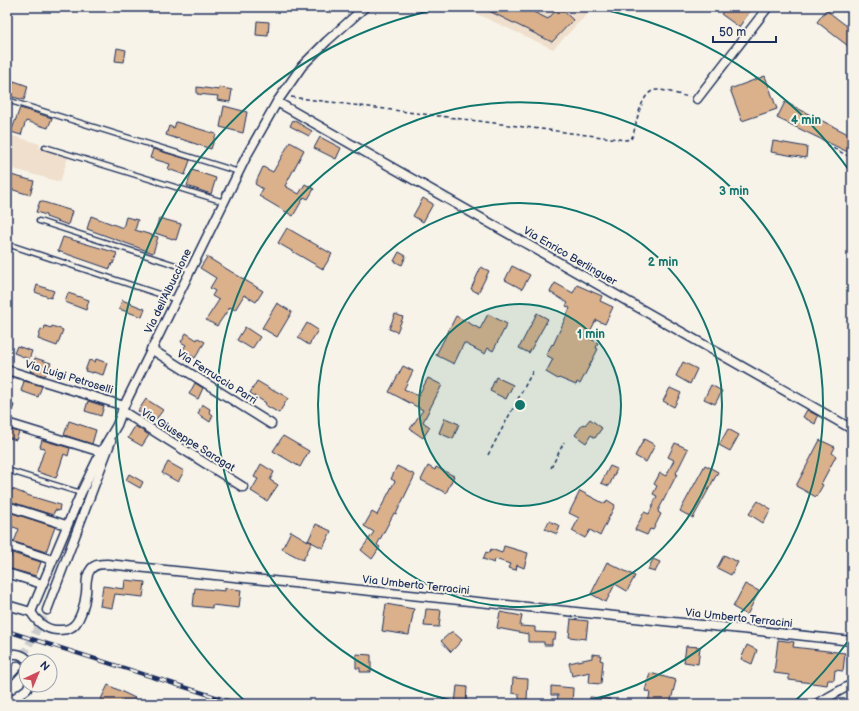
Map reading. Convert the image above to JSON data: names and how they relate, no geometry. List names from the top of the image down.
{
  "streets": {
    "street": [
      "Via Enrico Berlinguer",
      "Via dell'Albuccione",
      "Via Luigi Petroselli",
      "Via Ferruccio Parri",
      "Via Giuseppe Saragat",
      "Via Umberto Terracini"
    ]
  },
  "crossings": [
    ["Via Enrico Berlinguer", "Via dell'Albuccione"],
    ["Via dell'Albuccione", "Via Luigi Petroselli"],
    ["Via dell'Albuccione", "Via Ferruccio Parri"],
    ["Via dell'Albuccione", "Via Giuseppe Saragat"],
    ["Via dell'Albuccione", "Via Umberto Terracini"],
    ["Via Luigi Petroselli", "Via Giuseppe Saragat"]
  ],
  "scale_bar": "50 m",
  "north": "top right",
  "rings": [
    "4 min",
    "3 min",
    "2 min",
    "1 min"
  ]
}
